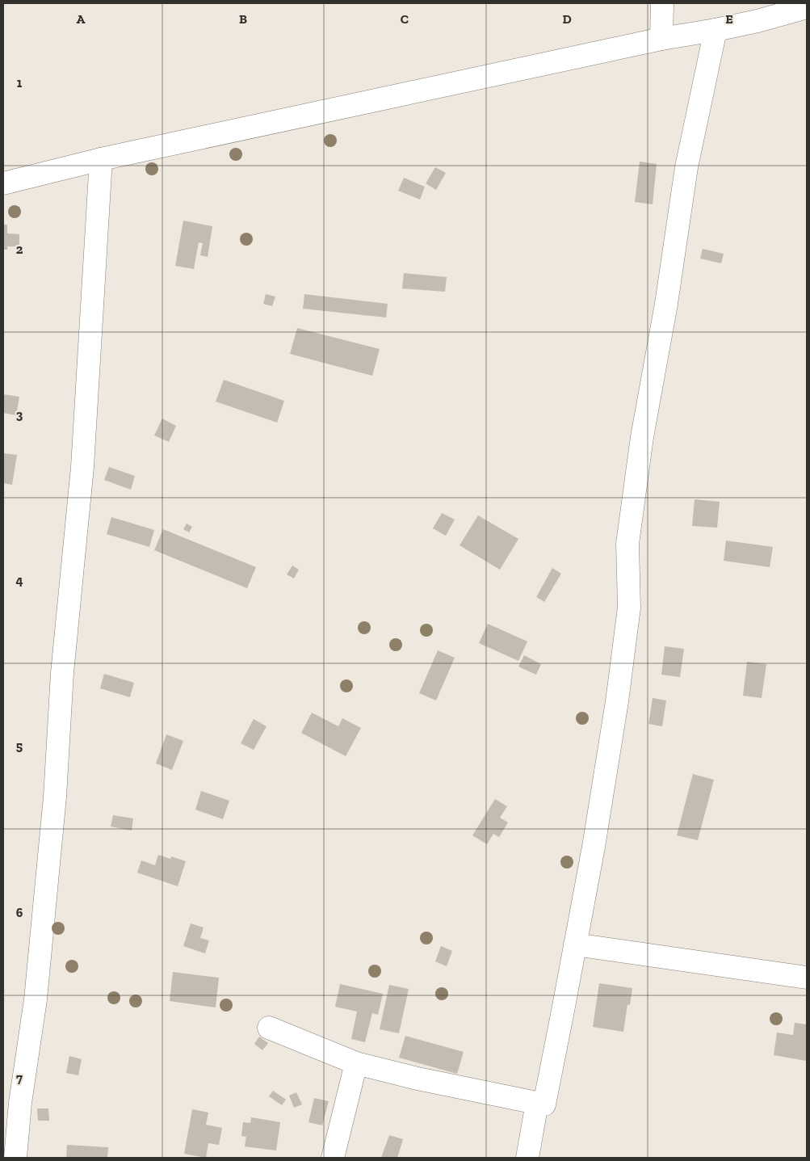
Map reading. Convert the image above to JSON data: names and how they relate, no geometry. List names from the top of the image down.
{
  "grid": {
    "columns": [
      "A",
      "B",
      "C",
      "D",
      "E"
    ],
    "rows": [
      "1",
      "2",
      "3",
      "4",
      "5",
      "6",
      "7"
    ]
  }
}
